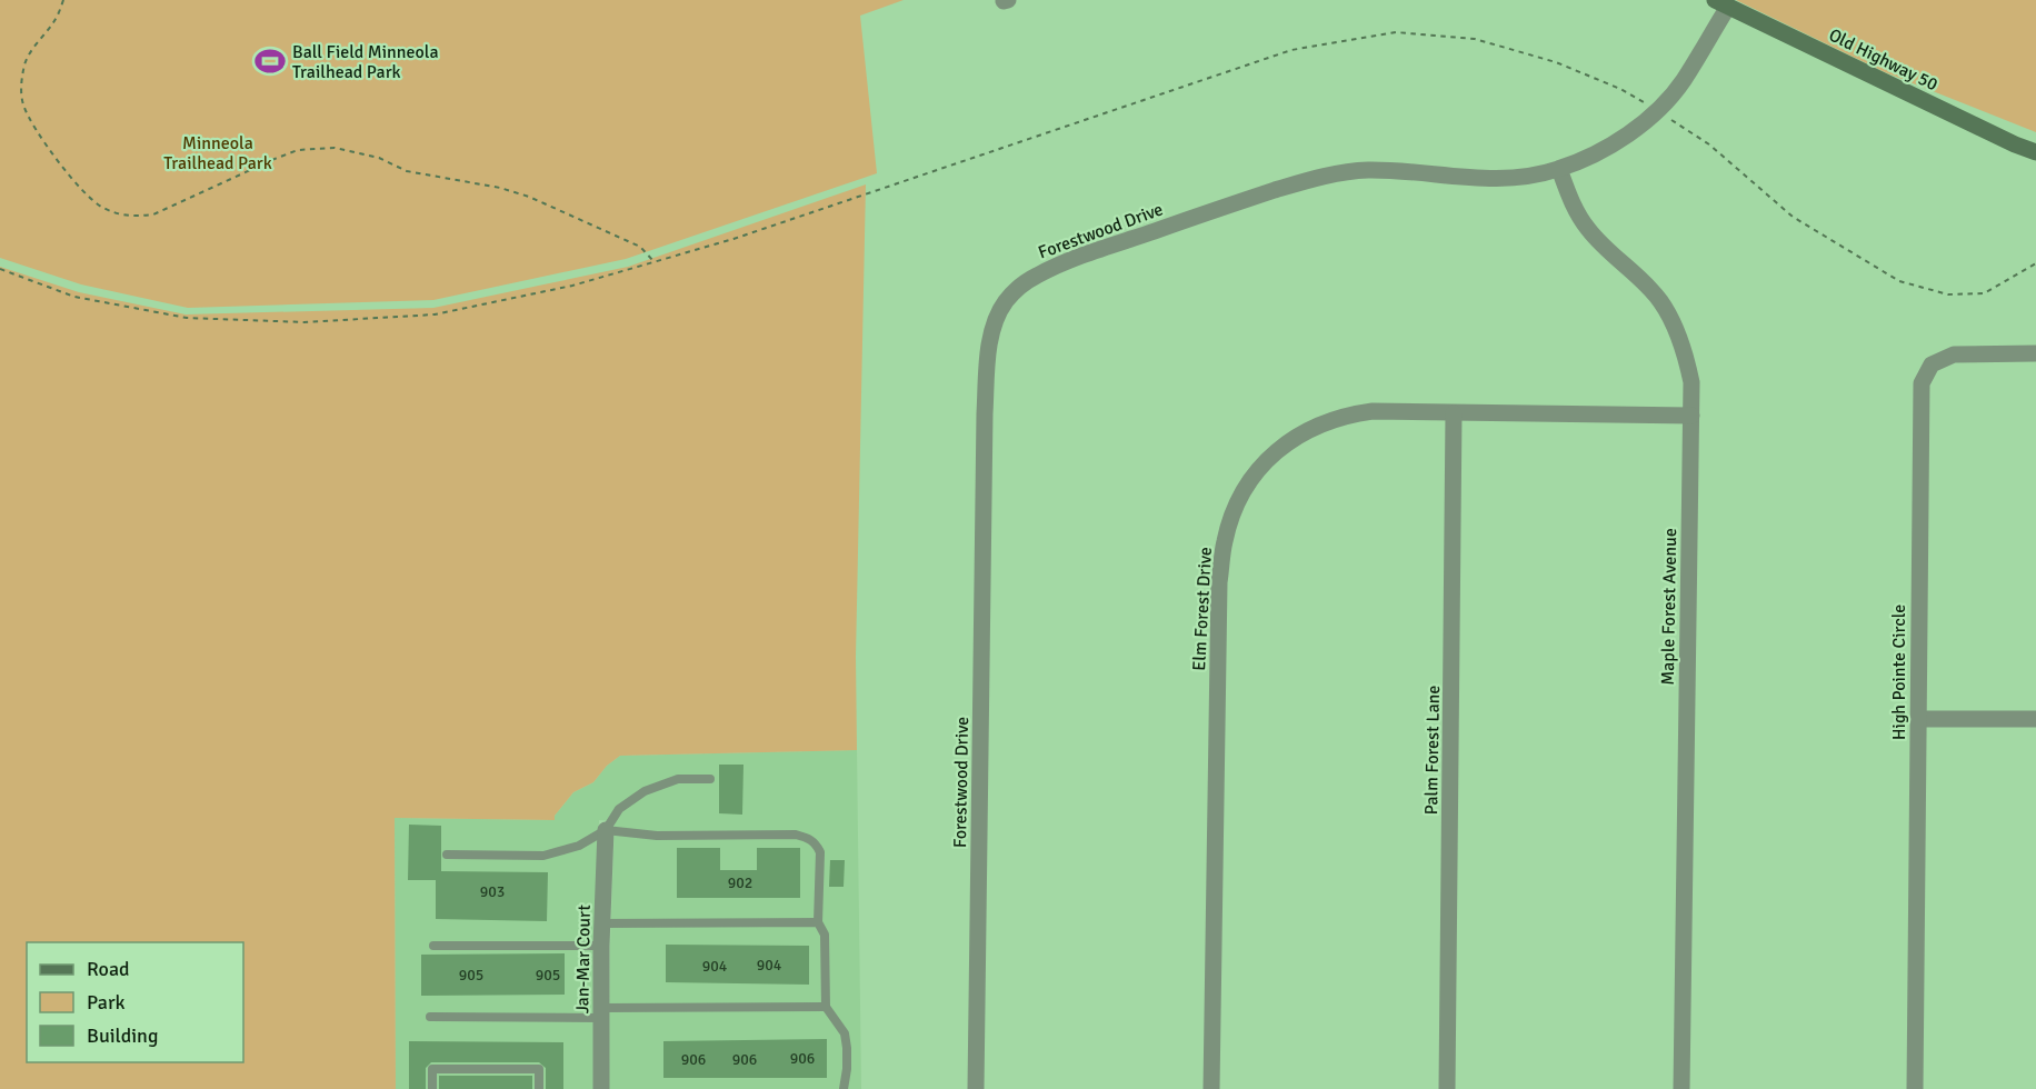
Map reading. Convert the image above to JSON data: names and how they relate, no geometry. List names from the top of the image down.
{
  "streets": {
    "main road": ["Old Highway 50"],
    "street": [
      "Forestwood Drive",
      "Maple Forest Avenue",
      "Elm Forest Drive",
      "High Pointe Circle",
      "Palm Forest Lane",
      "Jan-Mar Court"
    ]
  },
  "crossings": [
    ["Old Highway 50", "Forestwood Drive"],
    ["Forestwood Drive", "Maple Forest Avenue"],
    ["Maple Forest Avenue", "Elm Forest Drive"],
    ["Elm Forest Drive", "Palm Forest Lane"]
  ],
  "parks": ["Minneola Trailhead Park"],
  "places": {
    "sports": ["Ball Field Minneola Trailhead Park"]
  },
  "house_numbers": [
    "902",
    "903",
    "904",
    "904",
    "905",
    "905",
    "906",
    "906",
    "906"
  ],
  "legend": ["Road", "Park", "Building"]
}
